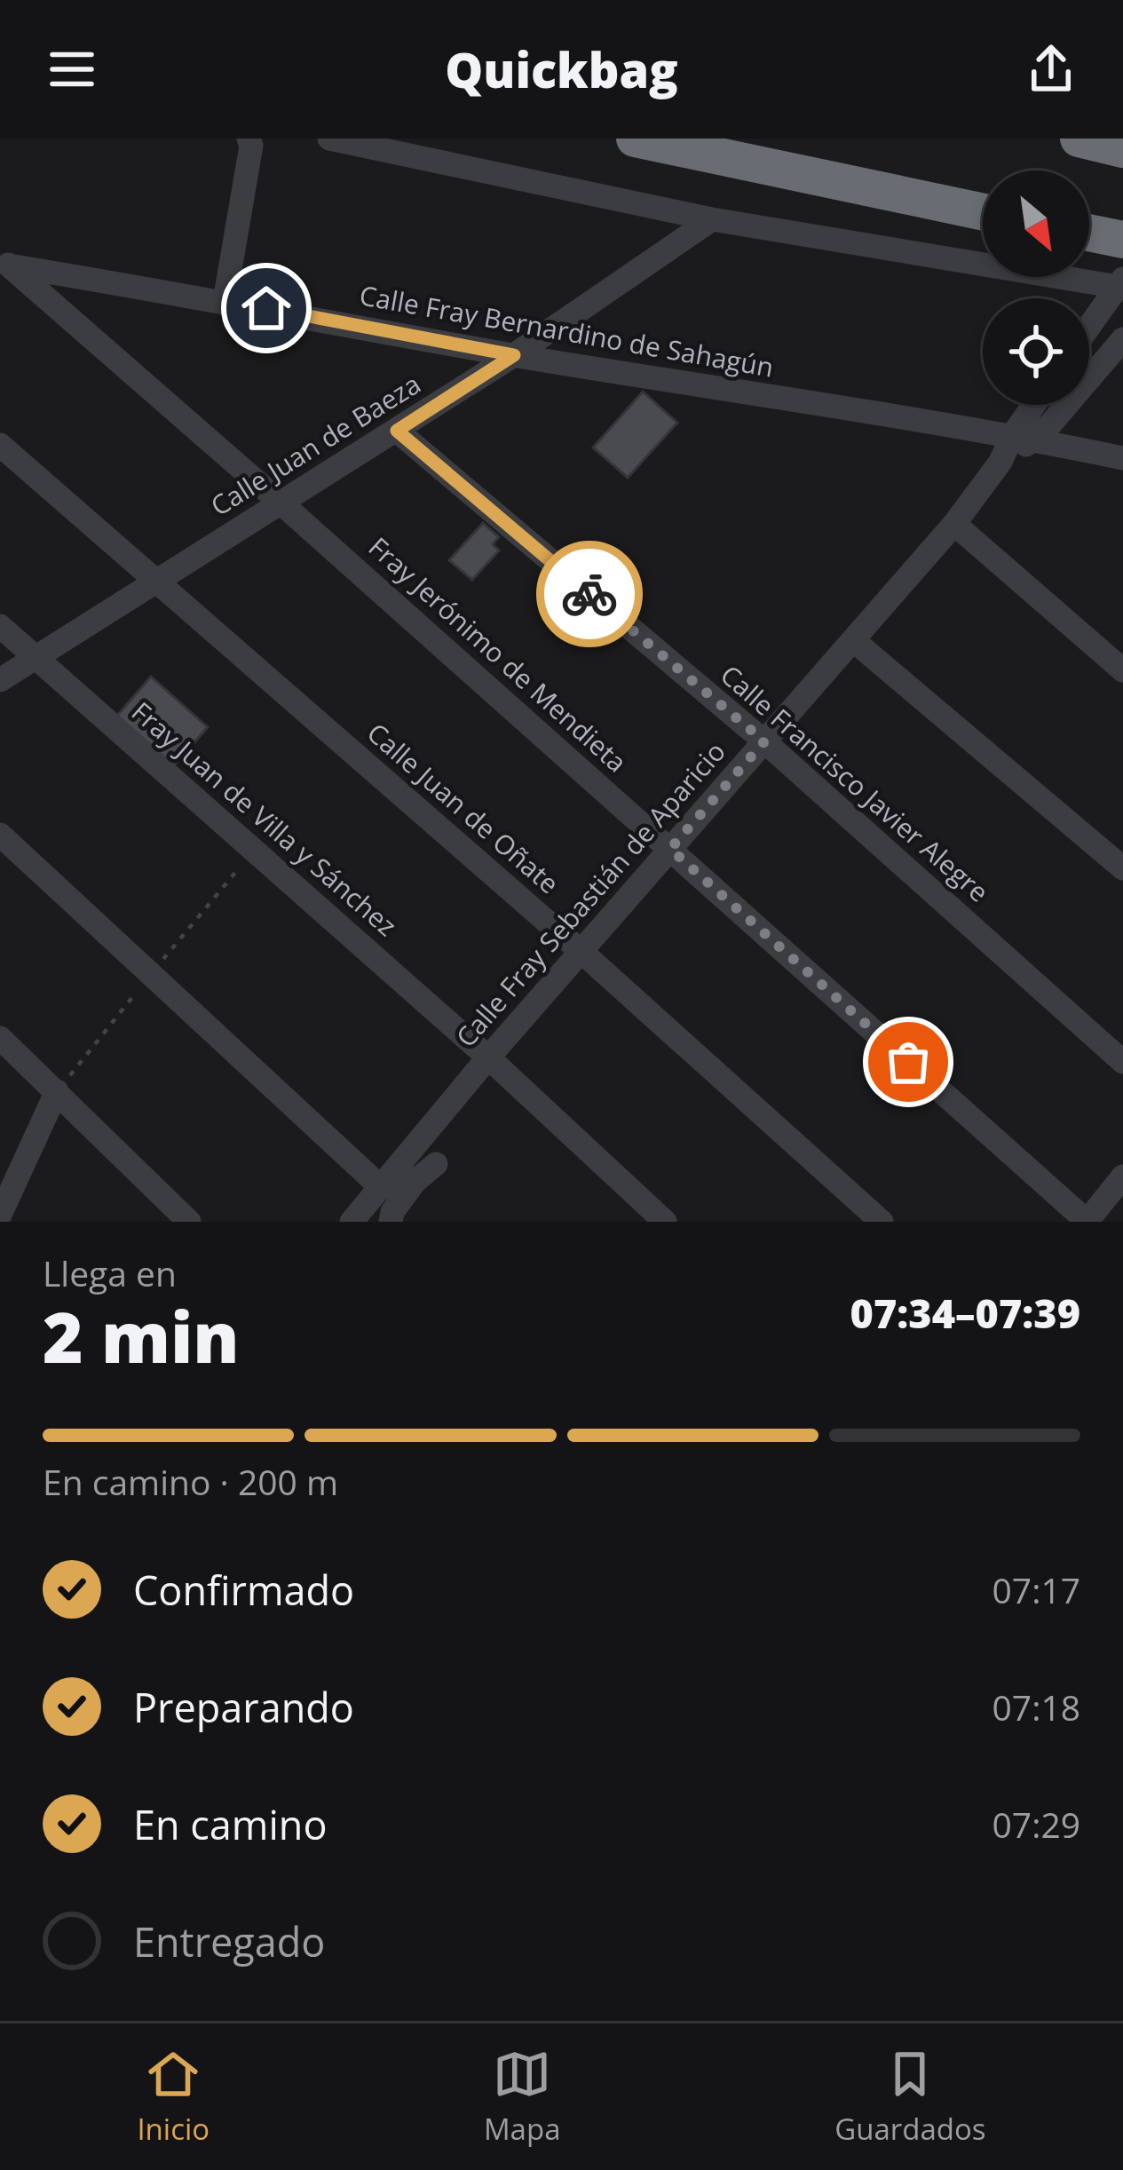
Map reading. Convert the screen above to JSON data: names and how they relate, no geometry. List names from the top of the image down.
{
  "streets": {
    "street": [
      "Calle Fray Bernardino de Sahagún",
      "Calle Juan de Baeza",
      "Fray Jerónimo de Mendieta",
      "Calle Francisco Javier Alegre",
      "Calle Juan de Oñate",
      "Fray Juan de Villa y Sánchez",
      "Calle Fray Sebastián de Aparicio"
    ]
  },
  "crossings": [
    ["Calle Fray Bernardino de Sahagún", "Calle Juan de Baeza"],
    ["Calle Fray Bernardino de Sahagún", "Fray Jerónimo de Mendieta"],
    ["Calle Fray Bernardino de Sahagún", "Calle Fray Sebastián de Aparicio"],
    ["Calle Juan de Baeza", "Fray Jerónimo de Mendieta"],
    ["Calle Juan de Baeza", "Calle Francisco Javier Alegre"],
    ["Calle Juan de Baeza", "Calle Juan de Oñate"],
    ["Calle Juan de Baeza", "Fray Juan de Villa y Sánchez"],
    ["Fray Jerónimo de Mendieta", "Calle Fray Sebastián de Aparicio"],
    ["Calle Francisco Javier Alegre", "Calle Fray Sebastián de Aparicio"],
    ["Calle Juan de Oñate", "Calle Fray Sebastián de Aparicio"],
    ["Fray Juan de Villa y Sánchez", "Calle Fray Sebastián de Aparicio"]
  ],
  "north": "bottom right",
  "page": {
    "header": "Quickbag",
    "heading": ["2 min", "Llega en", "07:34–07:39"],
    "bar": "En camino · 200 m",
    "list": [
      ["Confirmado", "07:17"],
      ["Preparando", "07:18"],
      ["En camino", "07:29"],
      "Entregado"
    ],
    "tabs": ["Inicio", "Mapa", "Guardados"]
  }
}
